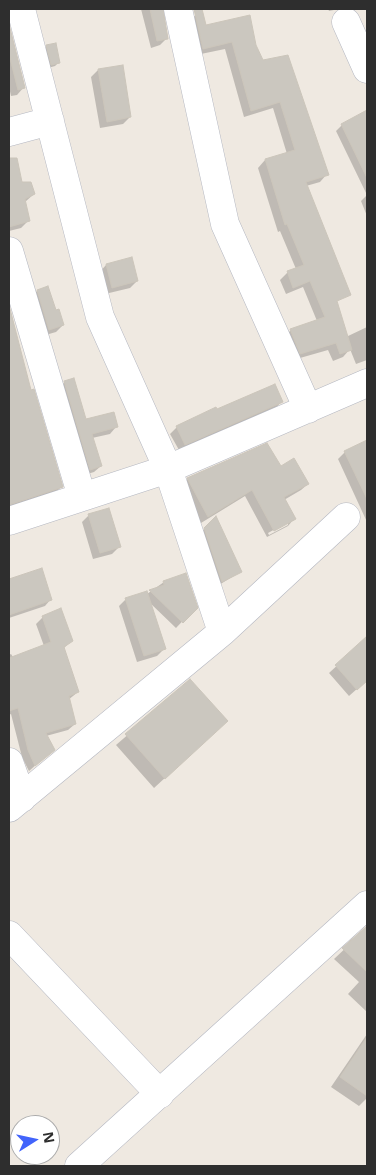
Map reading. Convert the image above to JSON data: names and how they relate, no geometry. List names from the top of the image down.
{
  "north": "right"
}
